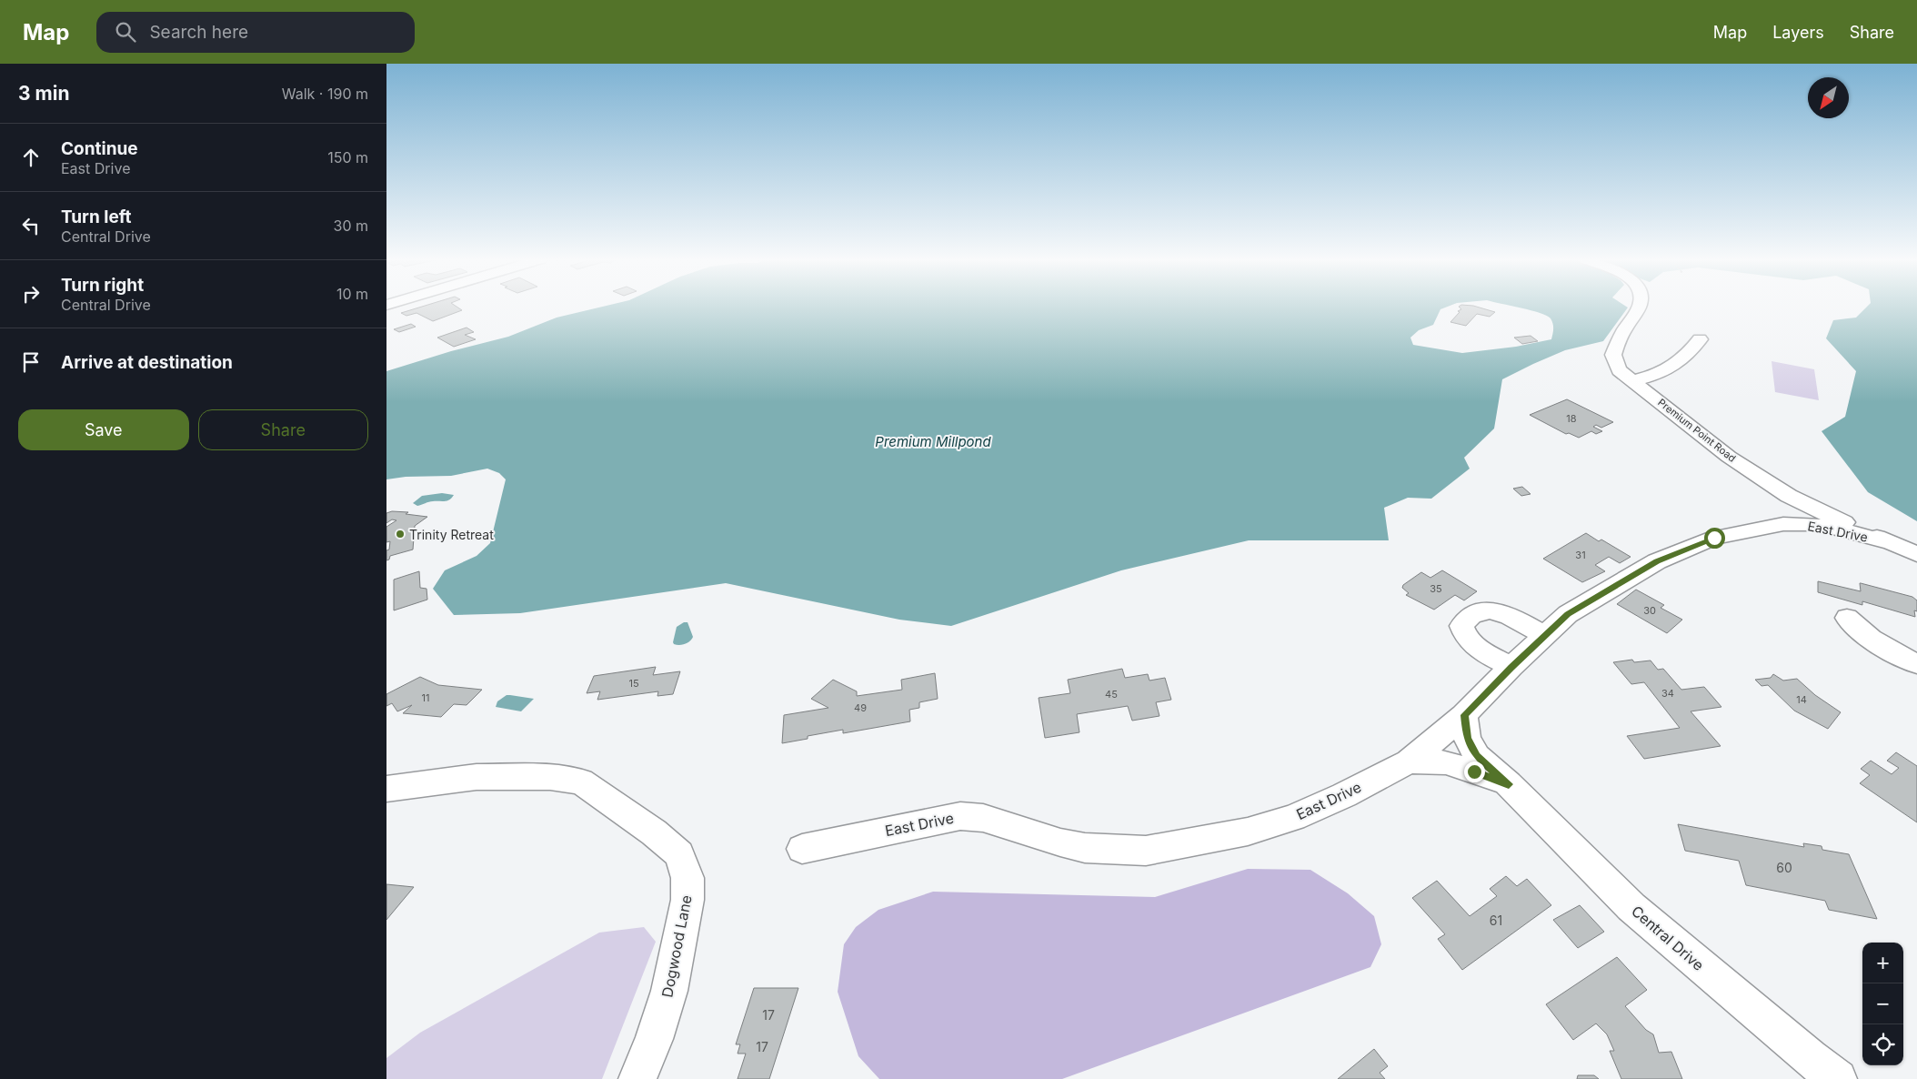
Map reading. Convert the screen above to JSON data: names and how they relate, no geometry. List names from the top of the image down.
{
  "streets": {
    "street": [
      "Premium Point Road",
      "East Drive",
      "Central Drive",
      "Dogwood Lane"
    ]
  },
  "crossings": [
    ["Premium Point Road", "East Drive"],
    ["East Drive", "Central Drive"]
  ],
  "water": ["Premium Millpond"],
  "places": ["Trinity Retreat"],
  "house_numbers": [
    "18",
    "31",
    "35",
    "30",
    "15",
    "34",
    "45",
    "11",
    "14",
    "49",
    "60",
    "61",
    "17",
    "17"
  ],
  "north": "bottom left",
  "page": {
    "header": "Map",
    "search": "Search here",
    "nav": ["Map", "Layers", "Share"],
    "heading": ["3 min", "Walk · 190 m"],
    "list": [
      ["Continue", "East Drive", "150 m"],
      ["Turn left", "Central Drive", "30 m"],
      ["Turn right", "Central Drive", "10 m"],
      "Arrive at destination"
    ],
    "buttons": ["Save", "Share"],
    "map_buttons": ["+", "−"]
  }
}
